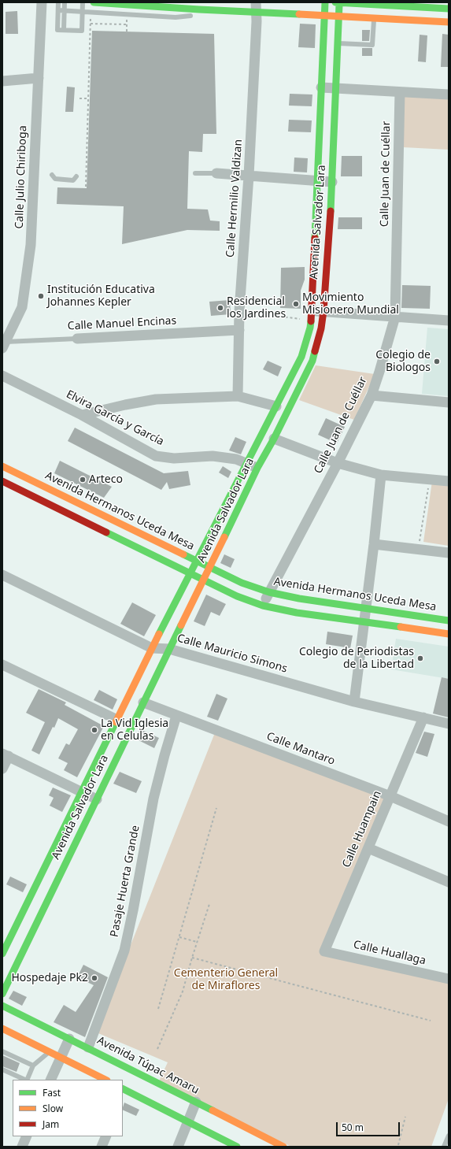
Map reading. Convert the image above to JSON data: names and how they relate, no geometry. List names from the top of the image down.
{
  "streets": {
    "street": [
      "Calle Juan de Cuéllar",
      "Calle Julio Chiriboga",
      "Calle Hermilio Valdizan",
      "Avenida Salvador Lara",
      "Calle Manuel Encinas",
      "Elvira García y García",
      "Avenida Hermanos Uceda Mesa",
      "Calle Mauricio Simons",
      "Calle Mantaro",
      "Calle Huampain",
      "Pasaje Huerta Grande",
      "Calle Huallaga",
      "Avenida Túpac Amaru"
    ]
  },
  "crossings": [
    ["Calle Juan de Cuéllar", "Avenida Hermanos Uceda Mesa"],
    ["Calle Julio Chiriboga", "Calle Manuel Encinas"],
    ["Calle Hermilio Valdizan", "Calle Manuel Encinas"],
    ["Avenida Salvador Lara", "Elvira García y García"],
    ["Avenida Salvador Lara", "Avenida Hermanos Uceda Mesa"],
    ["Avenida Salvador Lara", "Calle Mauricio Simons"],
    ["Avenida Salvador Lara", "Calle Mantaro"],
    ["Calle Mauricio Simons", "Calle Huampain"],
    ["Calle Mantaro", "Calle Huampain"],
    ["Calle Mantaro", "Pasaje Huerta Grande"],
    ["Calle Huampain", "Calle Huallaga"],
    ["Pasaje Huerta Grande", "Avenida Túpac Amaru"]
  ],
  "parks": ["Cementerio General de Miraflores"],
  "places": [
    "Institución Educativa Johannes Kepler",
    "Movimiento Misionero Mundial",
    "Residencial los Jardines",
    "Colegio de Biologos",
    "Arteco",
    "Colegio de Periodistas de la Libertad",
    "La Vid Iglesia en Celulas",
    "Hospedaje Pk2"
  ],
  "legend": ["Fast", "Slow", "Jam"],
  "scale_bar": "50 m"
}
